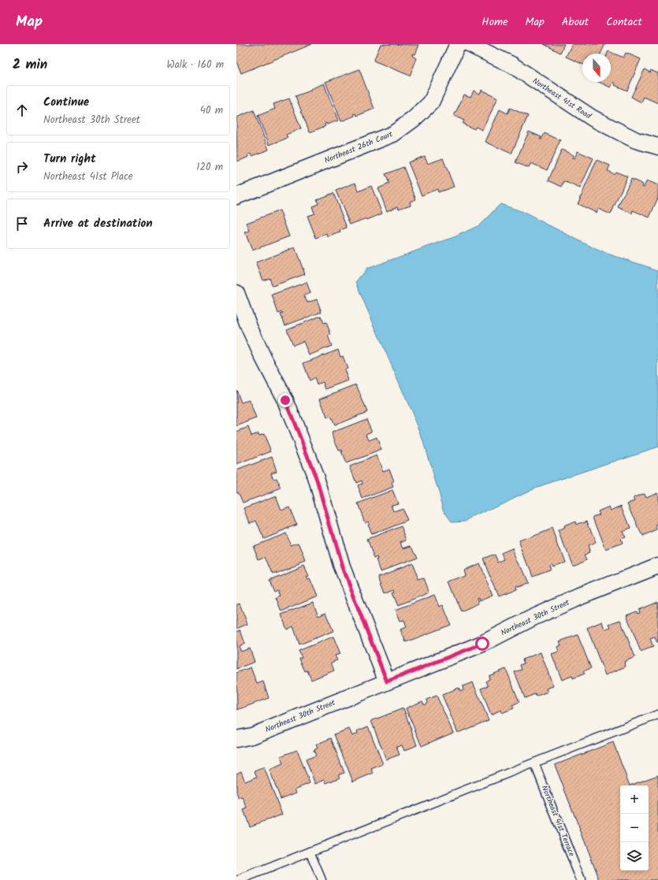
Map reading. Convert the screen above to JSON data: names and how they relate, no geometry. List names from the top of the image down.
{
  "streets": {
    "street": ["Northeast 41st Road", "Northeast 26th Court", "Northeast 30th Street"],
    "lane": ["Northeast 41st Terrace"]
  },
  "north": "bottom",
  "page": {
    "header": "Map",
    "nav": [
      "Home",
      "Map",
      "About",
      "Contact"
    ],
    "heading": ["2 min", "Walk · 160 m"],
    "list": [
      ["Continue", "Northeast 30th Street", "40 m"],
      ["Turn right", "Northeast 41st Place", "120 m"],
      "Arrive at destination"
    ],
    "map_buttons": ["+", "−"]
  }
}
